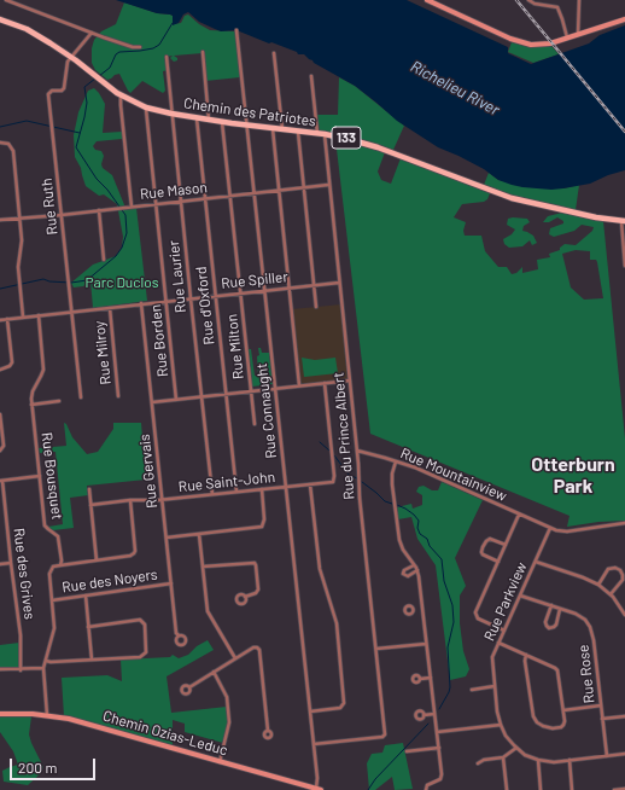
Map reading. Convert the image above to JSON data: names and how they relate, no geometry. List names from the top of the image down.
{
  "streets": {
    "main road": ["Chemin des Patriotes", "133"],
    "street": [
      "Rue Mason",
      "Rue Ruth",
      "Rue Laurier",
      "Rue Spiller",
      "Rue d'Oxford",
      "Rue Borden",
      "Rue Milton",
      "Rue Milroy",
      "Rue Connaught",
      "Rue du Prince Albert",
      "Rue Gervais",
      "Rue Mountainview",
      "Rue Bousquet",
      "Rue Saint-John",
      "Rue des Grives",
      "Rue des Noyers",
      "Rue Parkview",
      "Rue Rose",
      "Chemin Ozias-Leduc"
    ]
  },
  "crossings": [
    ["Chemin des Patriotes", "Rue Ruth"],
    ["Chemin des Patriotes", "Rue Laurier"],
    ["Chemin des Patriotes", "Rue d'Oxford"],
    ["Chemin des Patriotes", "Rue Borden"],
    ["Chemin des Patriotes", "Rue Milton"],
    ["Chemin des Patriotes", "Rue Connaught"],
    ["Chemin des Patriotes", "Rue du Prince Albert"],
    ["Rue Mason", "Rue Ruth"],
    ["Rue Mason", "Rue Laurier"],
    ["Rue Mason", "Rue d'Oxford"],
    ["Rue Mason", "Rue Borden"],
    ["Rue Mason", "Rue Milton"],
    ["Rue Mason", "Rue Connaught"],
    ["Rue Mason", "Rue du Prince Albert"],
    ["Rue Ruth", "Rue Spiller"],
    ["Rue Laurier", "Rue Spiller"],
    ["Rue Laurier", "Rue Saint-John"],
    ["Rue Spiller", "Rue d'Oxford"],
    ["Rue Spiller", "Rue Borden"],
    ["Rue Spiller", "Rue Milton"],
    ["Rue Spiller", "Rue Milroy"],
    ["Rue Spiller", "Rue Connaught"],
    ["Rue Spiller", "Rue du Prince Albert"],
    ["Rue Spiller", "Rue Gervais"],
    ["Rue Spiller", "Rue Bousquet"],
    ["Rue d'Oxford", "Rue Saint-John"],
    ["Rue Connaught", "Rue du Prince Albert"],
    ["Rue Connaught", "Rue Saint-John"],
    ["Rue Connaught", "Chemin Ozias-Leduc"],
    ["Rue du Prince Albert", "Rue Mountainview"],
    ["Rue Gervais", "Rue Saint-John"],
    ["Rue Gervais", "Rue des Noyers"],
    ["Rue Mountainview", "Rue Parkview"],
    ["Rue Parkview", "Rue Rose"]
  ],
  "districts": ["Otterburn Park"],
  "water": ["Richelieu River"],
  "parks": ["Parc Duclos"],
  "scale_bar": "200 m"
}
